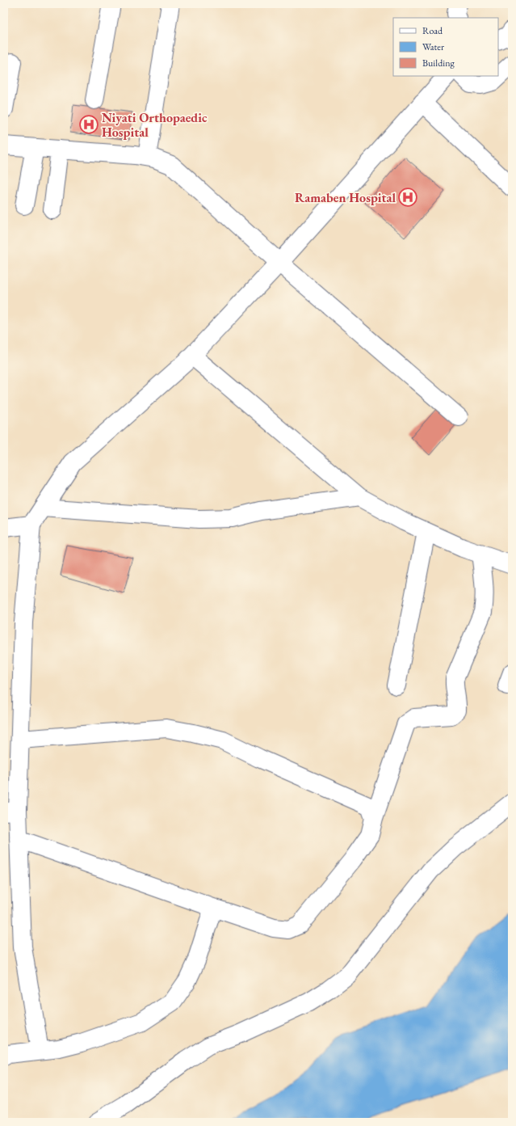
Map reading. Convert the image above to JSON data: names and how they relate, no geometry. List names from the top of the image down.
{
  "places": {
    "hospital": ["Niyati Orthopaedic Hospital", "Ramaben Hospital"]
  },
  "legend": ["Road", "Water", "Building"]
}
